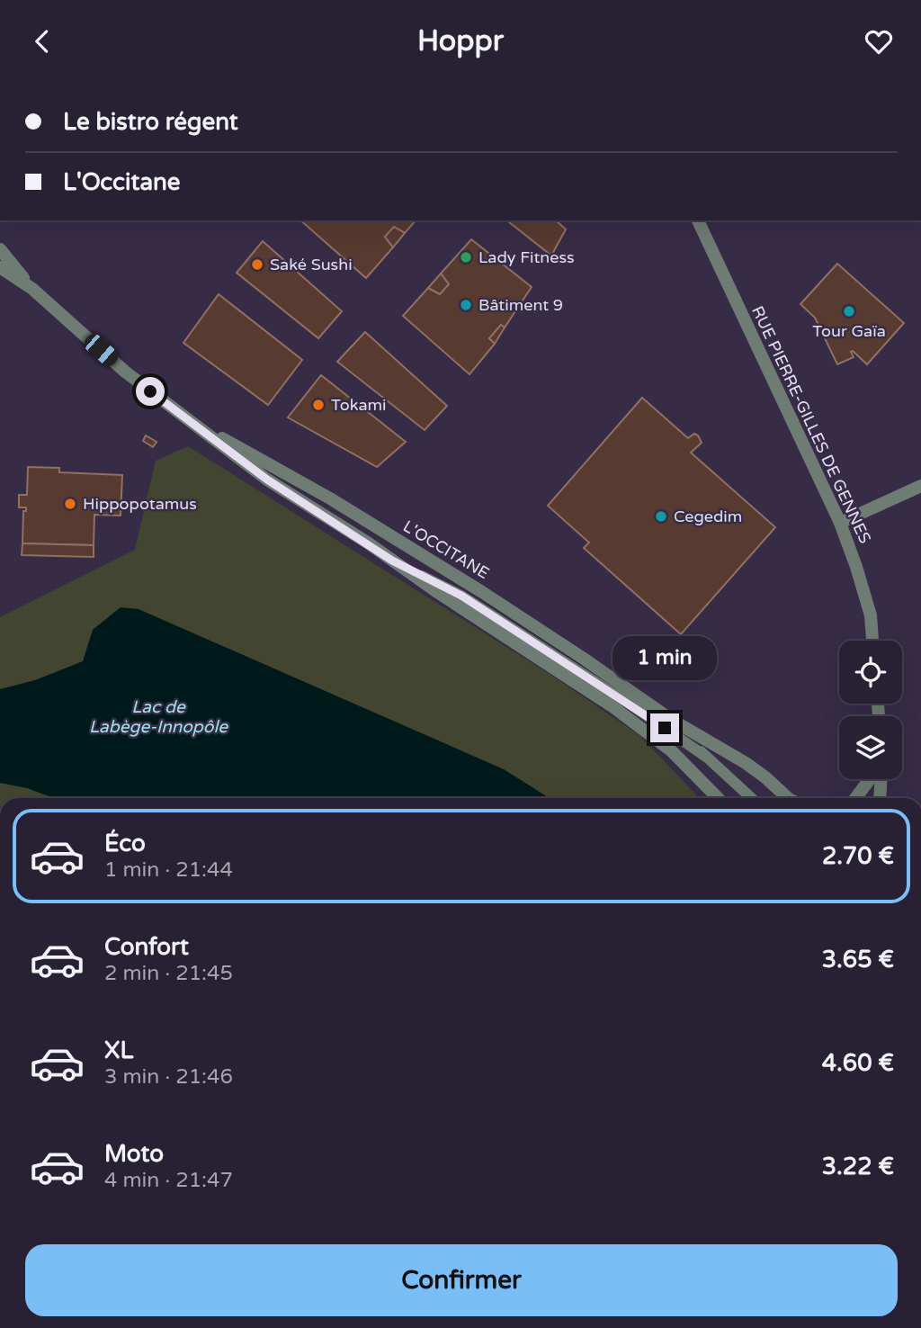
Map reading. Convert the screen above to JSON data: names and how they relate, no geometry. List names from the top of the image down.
{
  "streets": {
    "street": ["RUE PIERRE-GILLES DE GENNES", "L'OCCITANE"]
  },
  "water": ["Lac de Labège-Innopôle"],
  "places": [
    "Lady Fitness",
    "Saké Sushi",
    "Bâtiment 9",
    "Tour Gaïa",
    "Tokami",
    "Hippopotamus",
    "Cegedim"
  ],
  "page": {
    "header": "Hoppr",
    "banner": ["Le bistro régent", "L'Occitane"],
    "bubble": "1 min",
    "list": [
      {
        "name": "Éco",
        "note": "1 min · 21:44",
        "value": "2.70 €"
      },
      {
        "name": "Confort",
        "note": "2 min · 21:45",
        "value": "3.65 €"
      },
      {
        "name": "XL",
        "note": "3 min · 21:46",
        "value": "4.60 €"
      },
      {
        "name": "Moto",
        "note": "4 min · 21:47",
        "value": "3.22 €"
      }
    ],
    "buttons": "Confirmer"
  }
}
